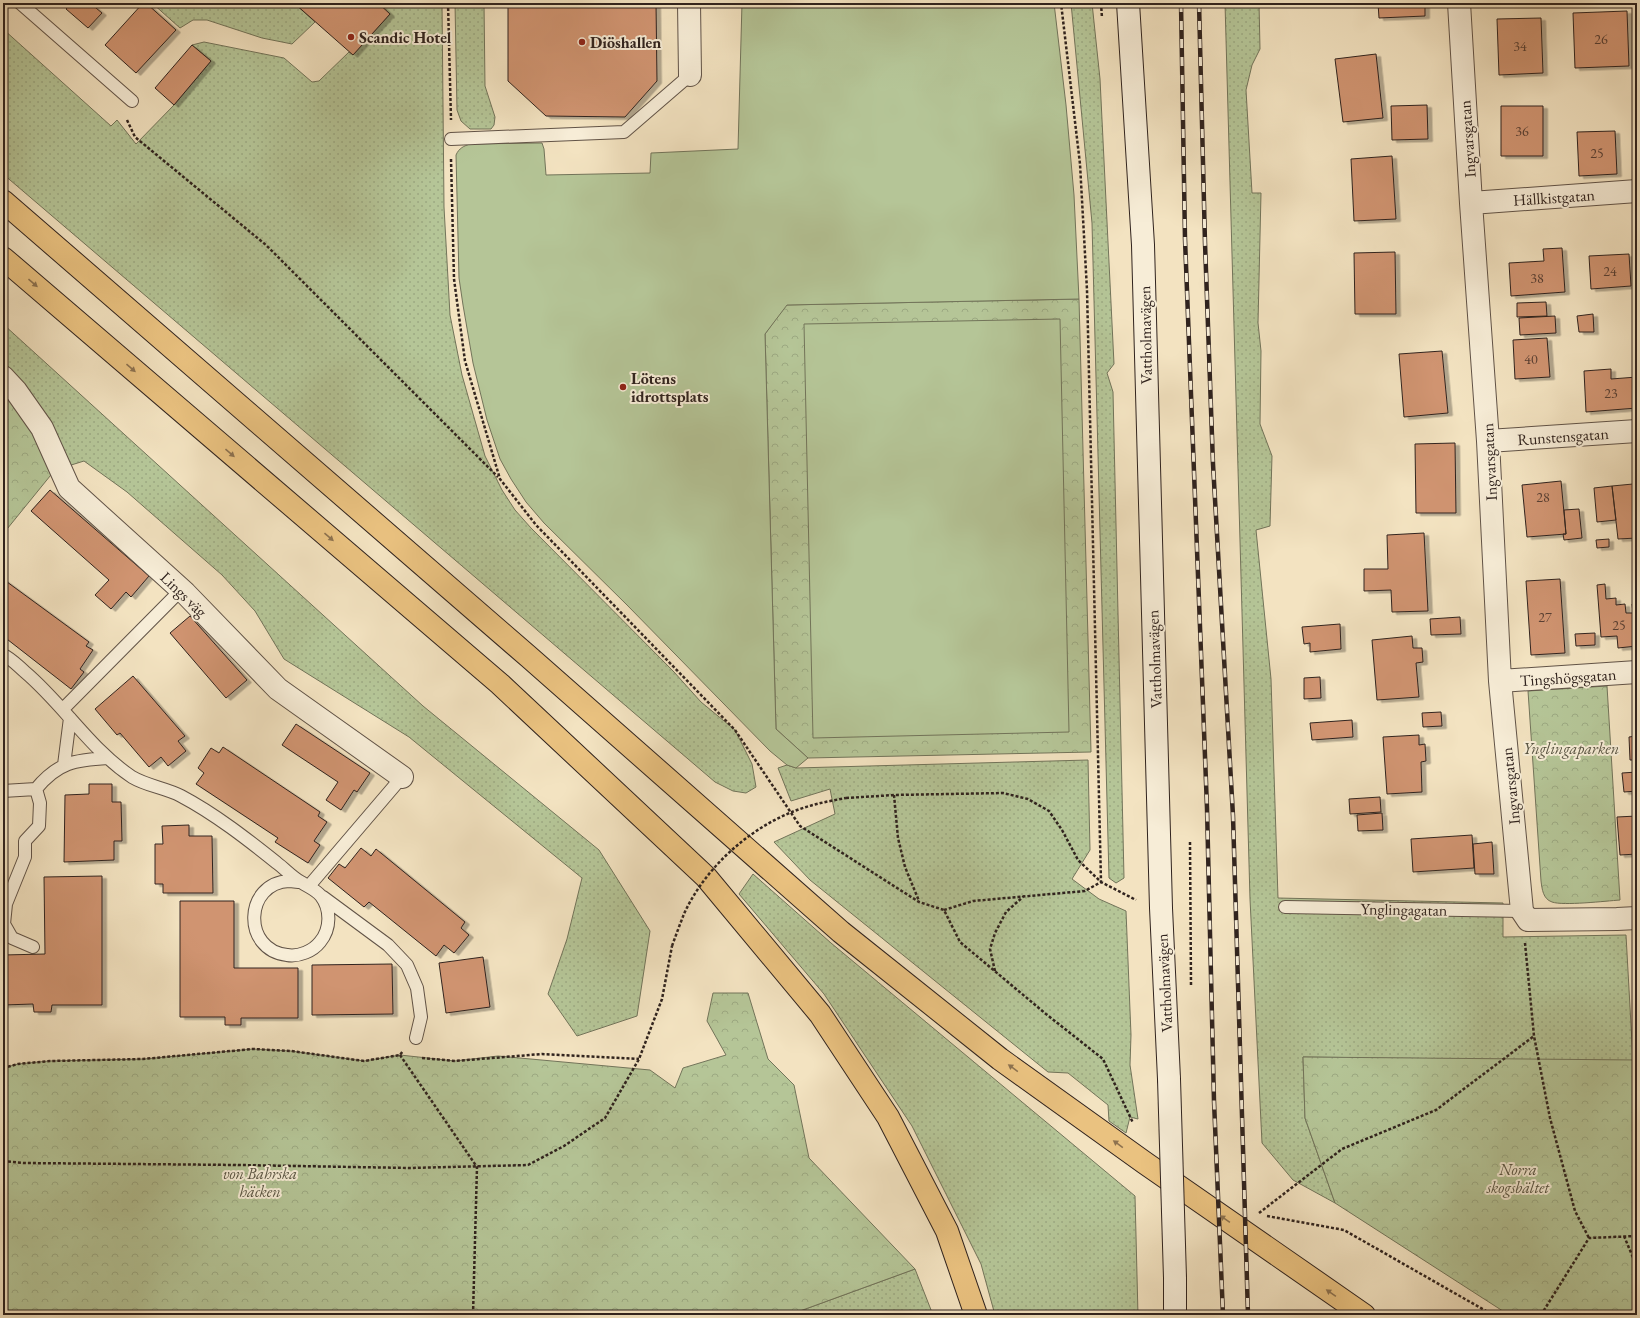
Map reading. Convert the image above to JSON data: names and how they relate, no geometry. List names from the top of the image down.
{
  "streets": {
    "street": [
      "Ingvarsgatan",
      "Hällkistgatan",
      "Vattholmavägen",
      "Runstensgatan",
      "Lings väg",
      "Tingshögsgatan",
      "Ynglingagatan"
    ]
  },
  "crossings": [
    ["Ingvarsgatan", "Hällkistgatan"],
    ["Ingvarsgatan", "Runstensgatan"],
    ["Ingvarsgatan", "Tingshögsgatan"],
    ["Ingvarsgatan", "Ynglingagatan"]
  ],
  "parks": ["Ynglingaparken", "Norra skogsbältet", "von Bahrska häcken"],
  "places": ["Scandic Hotel", "Diöshallen", "Lötens idrottsplats"],
  "house_numbers": [
    "26",
    "34",
    "36",
    "25",
    "24",
    "38",
    "40",
    "23",
    "28",
    "27",
    "25"
  ]
}
